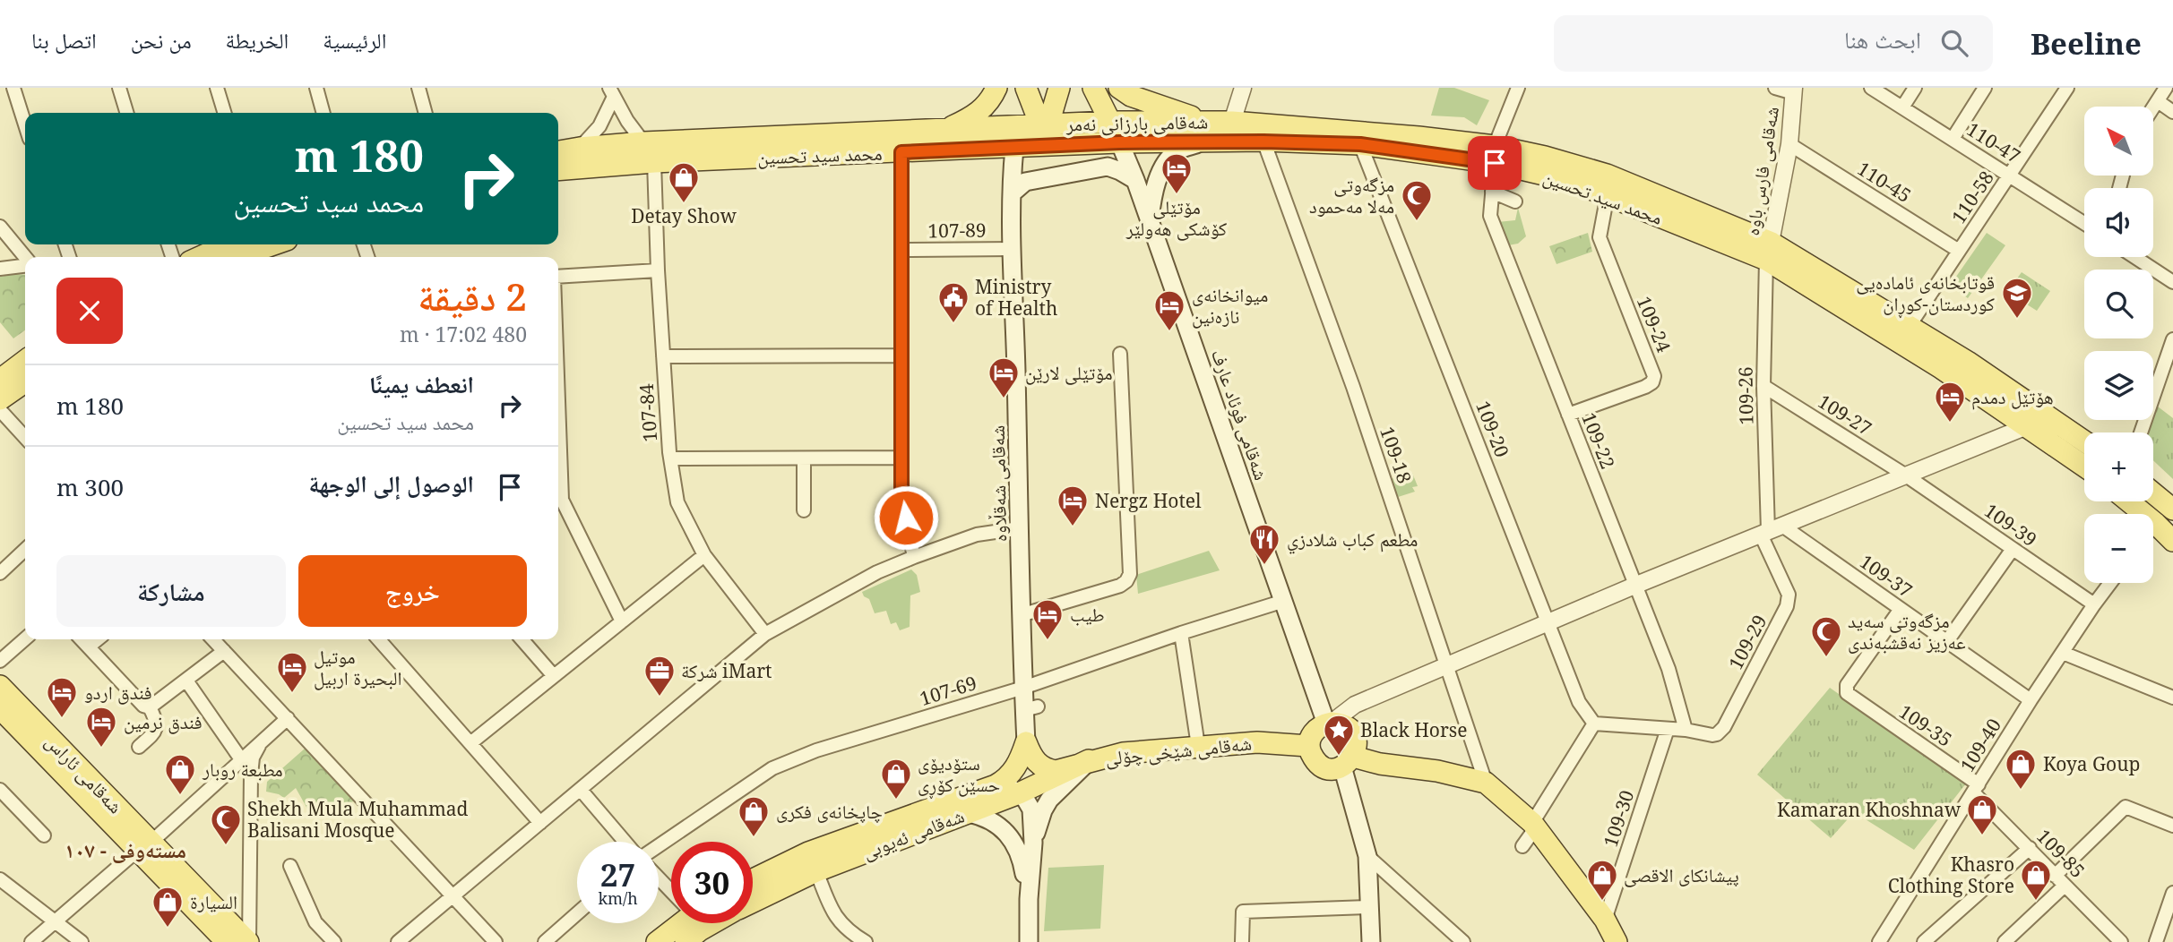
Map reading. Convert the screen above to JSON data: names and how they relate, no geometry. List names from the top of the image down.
{
  "streets": {
    "main road": [
      "شەقامی بارزانی نەمر",
      "محمد سید تحسین",
      "شەقامی فوئاد عارف",
      "شەقامی شەقڵاوە",
      "شەقامی شێخی چۆلی",
      "شەقامی ئاراس",
      "شەقامی ئەیوبی"
    ],
    "street": [
      "110-47",
      "شەقامی فارس باوە",
      "110-45",
      "110-58",
      "107-89",
      "109-24",
      "109-26",
      "107-84",
      "109-27",
      "109-20",
      "109-22",
      "109-18",
      "109-39",
      "109-37",
      "109-29",
      "107-69",
      "109-35",
      "109-40",
      "109-30",
      "109-85"
    ]
  },
  "crossings": [
    ["شەقامی بارزانی نەمر", "محمد سید تحسین"],
    ["شەقامی بارزانی نەمر", "شەقامی فارس باوە"],
    ["شەقامی بارزانی نەمر", "110-58"],
    ["شەقامی بارزانی نەمر", "109-26"],
    ["شەقامی بارزانی نەمر", "شەقامی فوئاد عارف"],
    ["شەقامی بارزانی نەمر", "109-22"],
    ["110-47", "110-58"],
    ["محمد سید تحسین", "شەقامی فارس باوە"],
    ["محمد سید تحسین", "109-24"],
    ["محمد سید تحسین", "109-26"],
    ["محمد سید تحسین", "107-84"],
    ["محمد سید تحسین", "شەقامی فوئاد عارف"],
    ["محمد سید تحسین", "109-20"],
    ["محمد سید تحسین", "109-22"],
    ["محمد سید تحسین", "109-18"],
    ["محمد سید تحسین", "شەقامی شەقڵاوە"],
    ["شەقامی فارس باوە", "110-45"],
    ["شەقامی فارس باوە", "109-26"],
    ["110-45", "110-58"],
    ["107-89", "شەقامی شەقڵاوە"],
    ["109-24", "109-22"],
    ["109-26", "109-27"],
    ["109-26", "109-37"],
    ["109-26", "109-29"],
    ["شەقامی فوئاد عارف", "107-69"],
    ["شەقامی فوئاد عارف", "شەقامی شێخی چۆلی"],
    ["109-27", "109-39"],
    ["109-20", "109-29"],
    ["109-22", "109-29"],
    ["شەقامی شەقڵاوە", "107-69"],
    ["شەقامی شەقڵاوە", "شەقامی شێخی چۆلی"],
    ["شەقامی شەقڵاوە", "شەقامی ئەیوبی"],
    ["109-39", "109-40"],
    ["109-37", "109-29"],
    ["109-37", "109-35"],
    ["109-37", "109-40"],
    ["109-29", "109-30"],
    ["109-35", "109-40"],
    ["109-35", "109-85"],
    ["109-40", "109-85"],
    ["شەقامی شێخی چۆلی", "شەقامی ئەیوبی"]
  ],
  "districts": ["مستەوفی - ١٠٧"],
  "places": {
    "hotel": [
      "مۆتێلی کۆشکی ھەولێر",
      "میوانخانەی نازەنین",
      "مۆتێلی لارێن",
      "هۆتێل دمدم",
      "Nergz Hotel",
      "طيب",
      "موتيل البحيرة اربيل",
      "فندق اردو",
      "فندق نرمين"
    ],
    "shop": [
      "Detay Show",
      "Koya Goup",
      "مطبعة روبار",
      "ستۆدیۆی حسێن کۆڕی",
      "Kamaran Khoshnaw",
      "چاپخانەی فکری",
      "پيشانكاى الاقصى",
      "Khasro Clothing Store",
      "السيارة"
    ],
    "mosque": ["مزگەوتی مەلا مەحمود", "مزگەوتی سەید عەزیز نەقشبەندی", "Shekh Mula Muhammad Balisani Mosque"],
    "school or university": ["قوتابخانەی ئامادەیی کوردستان-کوڕان"],
    "public building": ["Ministry of Health"],
    "restaurant": ["مطعم كباب شلادزي"],
    "office": ["شركة iMart"],
    "place": ["Black Horse"]
  },
  "north": "top left",
  "page": {
    "header": "Beeline",
    "search": "ابحث هنا",
    "nav": [
      "الرئيسية",
      "الخريطة",
      "من نحن",
      "اتصل بنا"
    ],
    "map_buttons": ["+", "−"],
    "turn": ["180 m", "محمد سید تحسین"],
    "heading": ["2 دقيقة", "480 m · 17:02"],
    "list": [
      {
        "name": "انعطف يمينًا",
        "note": "محمد سید تحسین",
        "value": "180 m"
      },
      {
        "name": "الوصول إلى الوجهة",
        "value": "300 m"
      }
    ],
    "buttons": ["خروج", "مشاركة"],
    "speed": "27 km/h",
    "limit": "30"
  }
}
